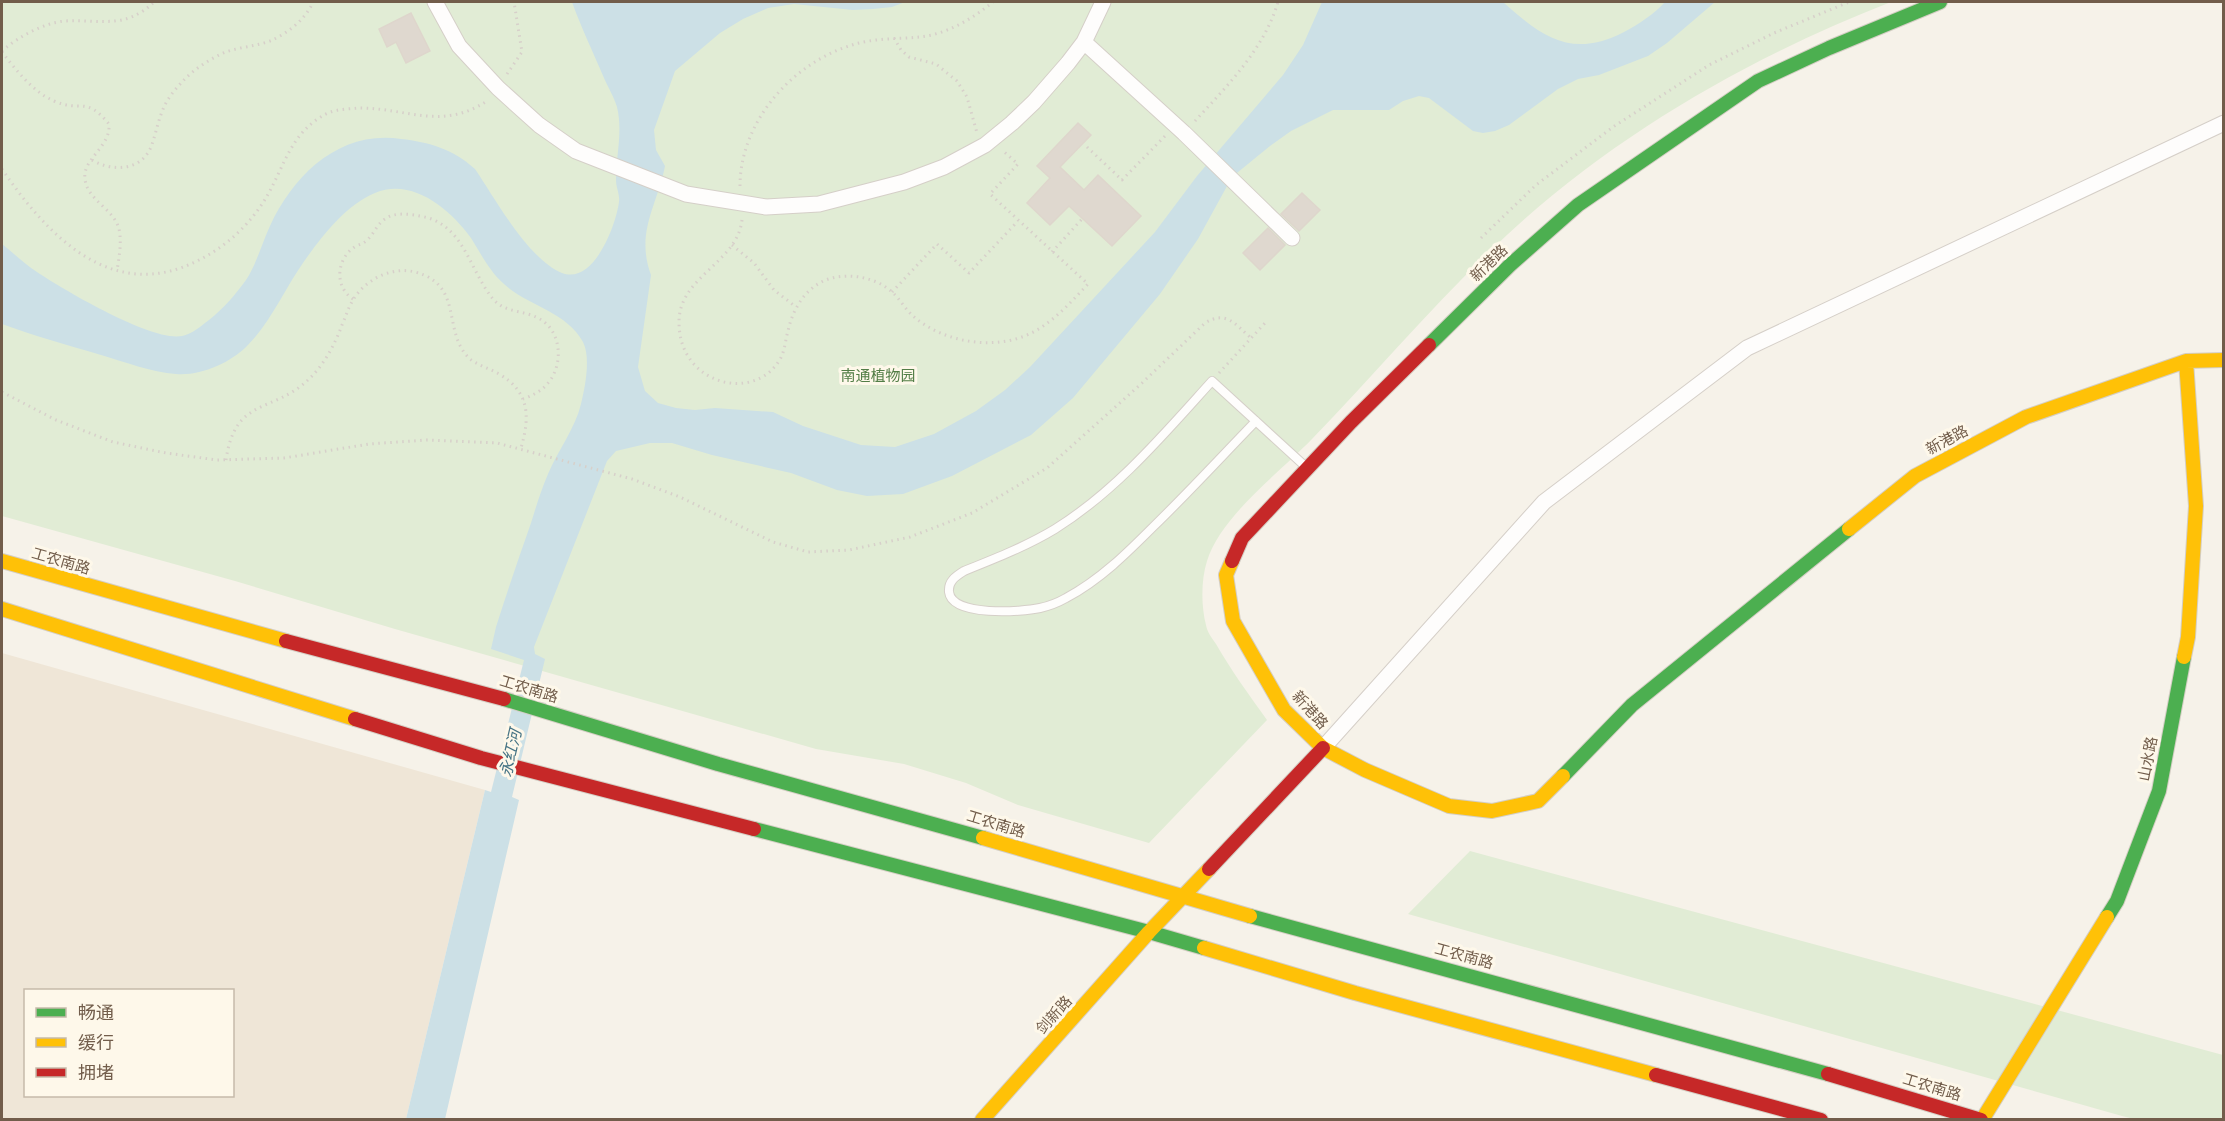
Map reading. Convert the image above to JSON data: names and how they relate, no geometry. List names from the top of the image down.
{
  "streets": {
    "main road": [
      "新港路",
      "工农南路",
      "山水路",
      "剑新路"
    ]
  },
  "crossings": [
    ["新港路", "山水路"],
    ["新港路", "剑新路"],
    ["工农南路", "山水路"],
    ["工农南路", "剑新路"]
  ],
  "water": ["永红河"],
  "parks": ["南通植物园"],
  "legend": ["畅通", "缓行", "拥堵"]
}
